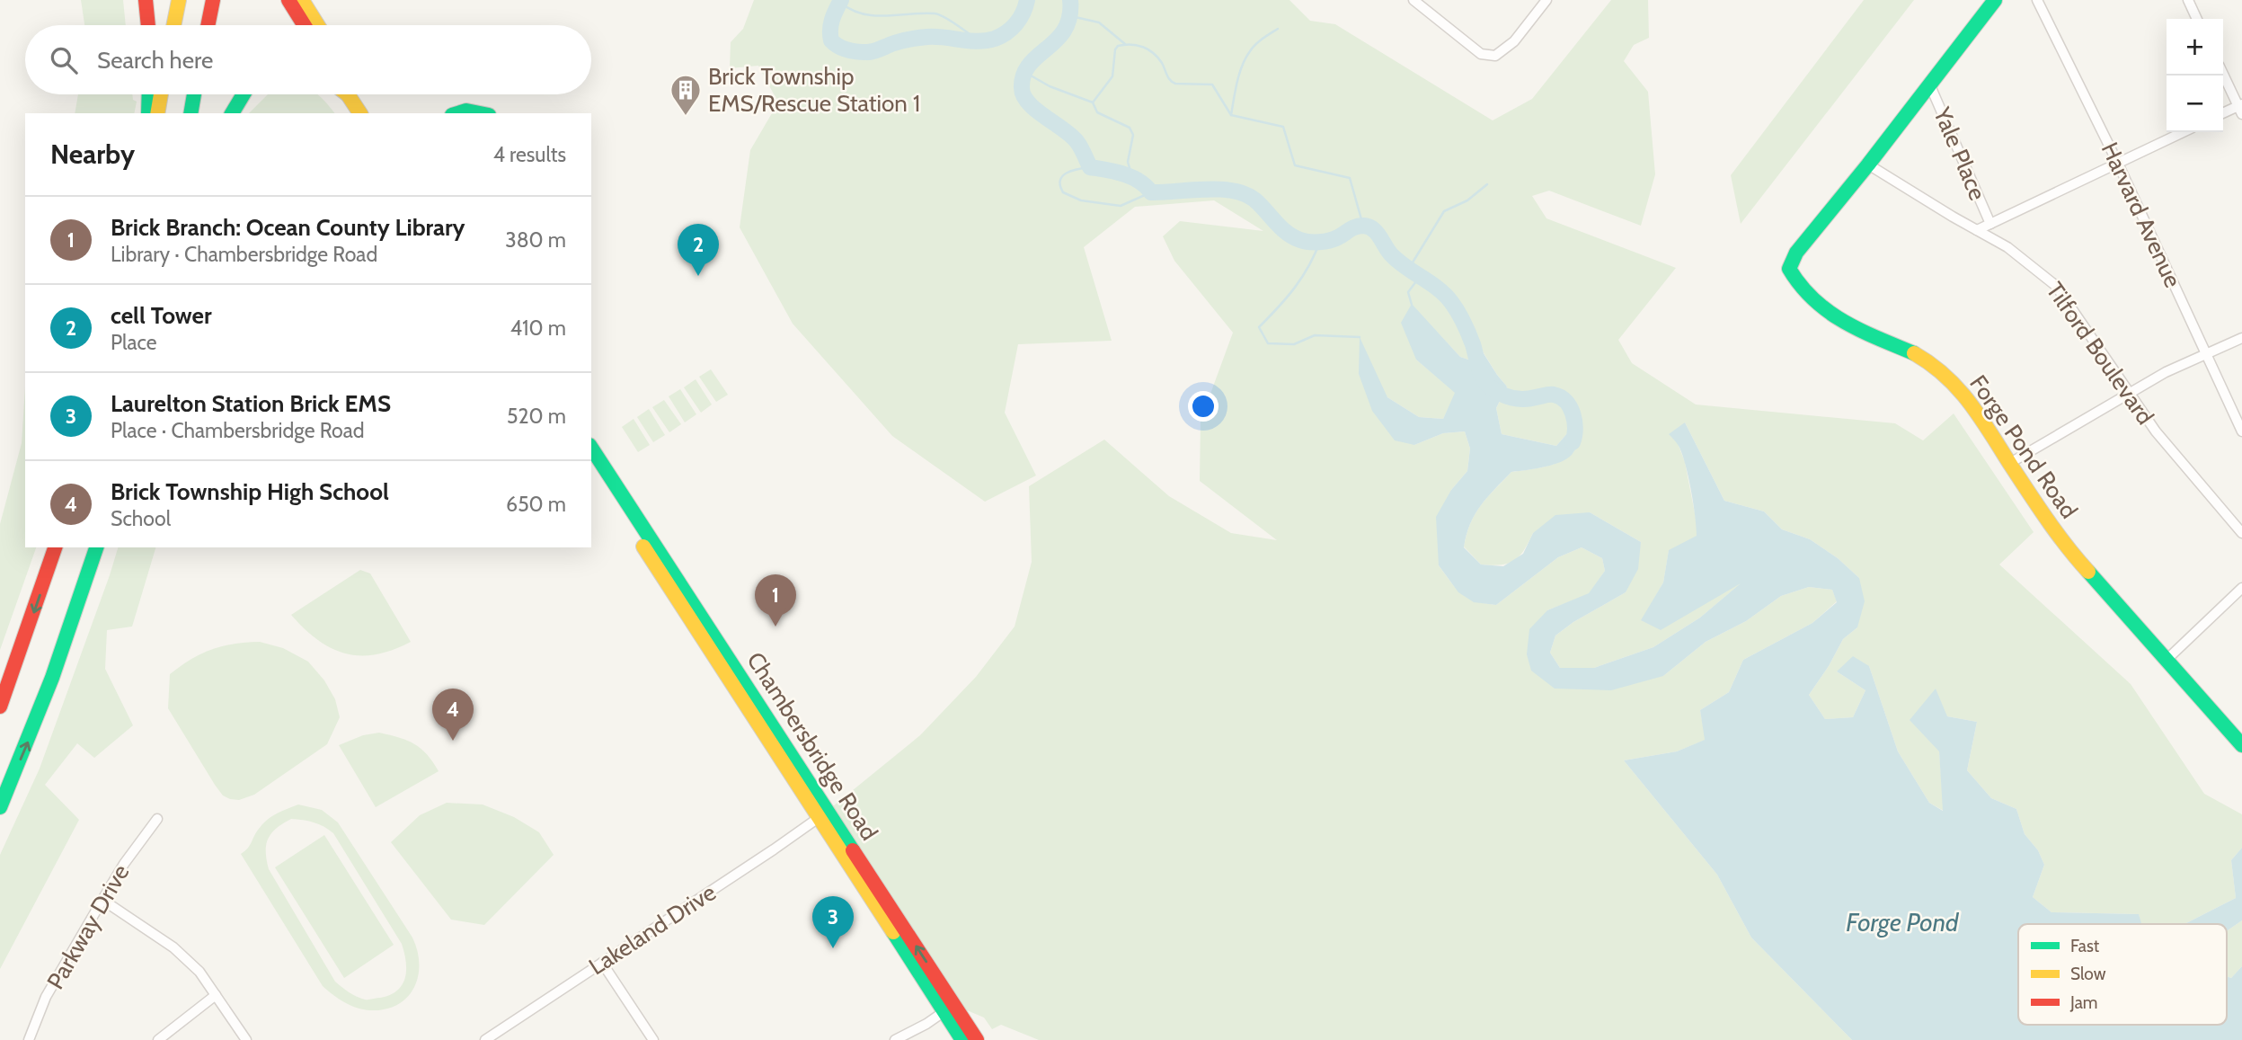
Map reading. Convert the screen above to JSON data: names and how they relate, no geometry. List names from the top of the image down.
{
  "streets": {
    "main road": ["Forge Pond Road", "Chambersbridge Road"],
    "street": [
      "Yale Place",
      "Harvard Avenue",
      "Tilford Boulevard",
      "Parkway Drive",
      "Lakeland Drive"
    ]
  },
  "crossings": [
    ["Yale Place", "Forge Pond Road"],
    ["Tilford Boulevard", "Forge Pond Road"],
    ["Chambersbridge Road", "Lakeland Drive"]
  ],
  "water": ["Forge Pond"],
  "places": {
    "building": ["Brick Township EMS/Rescue Station 1"]
  },
  "legend": ["Fast", "Slow", "Jam"],
  "page": {
    "map_buttons": ["+", "−"],
    "search": "Search here",
    "heading": ["Nearby", "4 results"],
    "list": [
      {
        "mark": "1",
        "name": "Brick Branch: Ocean County Library",
        "note": "Library · Chambersbridge Road",
        "value": "380 m"
      },
      {
        "mark": "2",
        "name": "cell Tower",
        "note": "Place",
        "value": "410 m"
      },
      {
        "mark": "3",
        "name": "Laurelton Station Brick EMS",
        "note": "Place · Chambersbridge Road",
        "value": "520 m"
      },
      {
        "mark": "4",
        "name": "Brick Township High School",
        "note": "School",
        "value": "650 m"
      }
    ],
    "pins": [
      "2",
      "1",
      "4",
      "3"
    ]
  }
}
